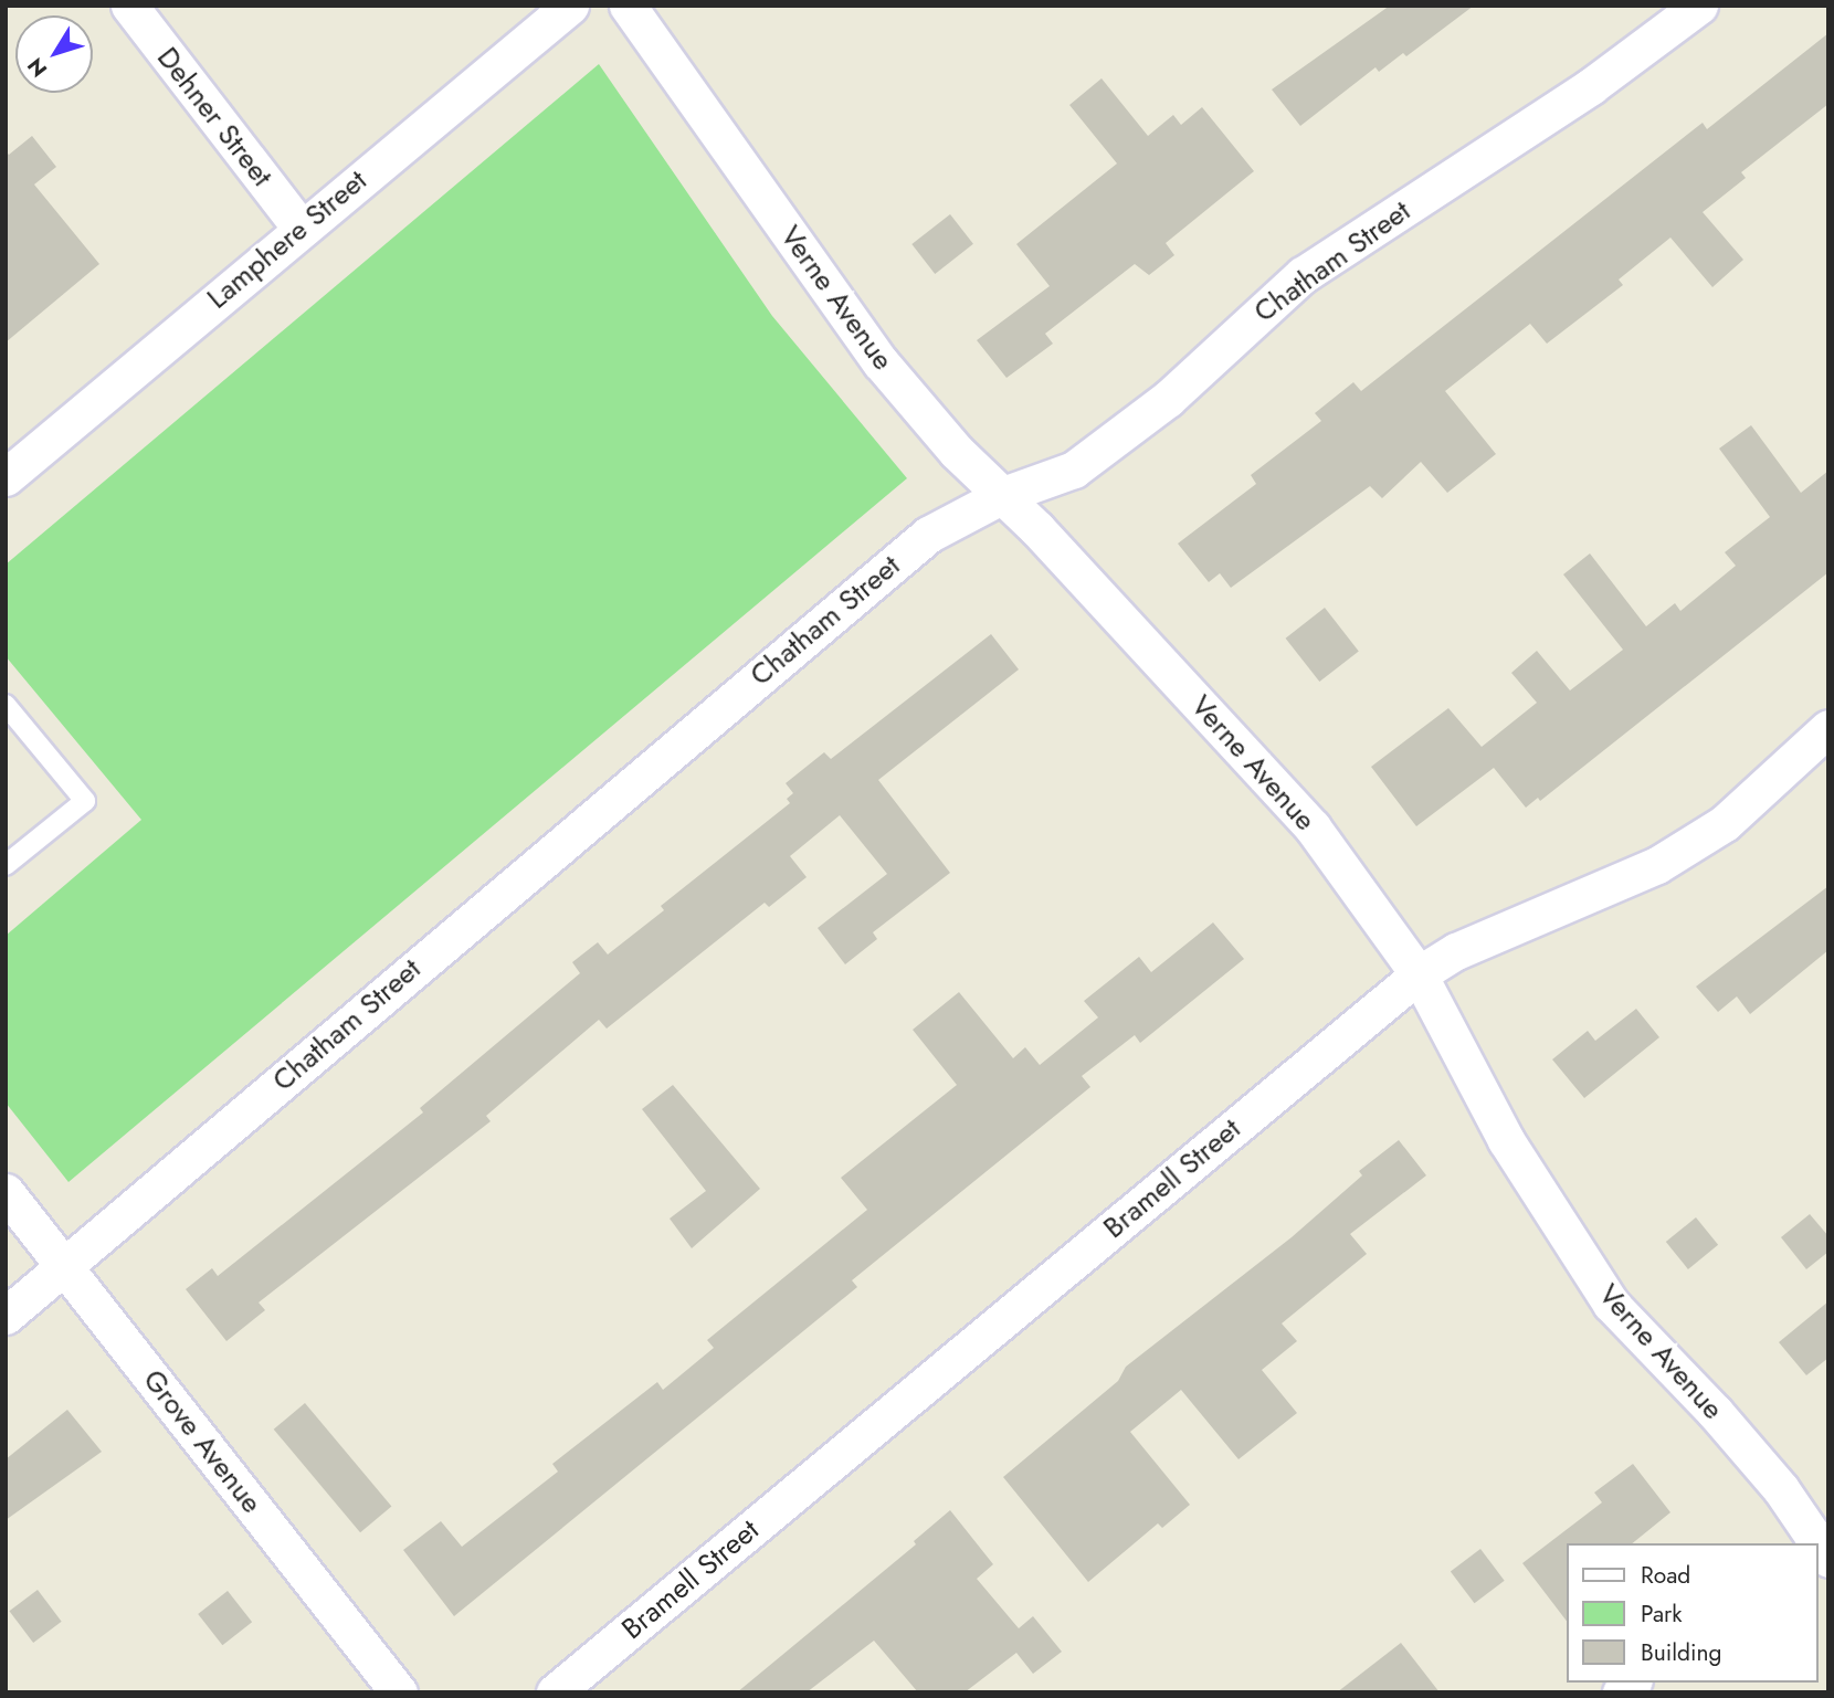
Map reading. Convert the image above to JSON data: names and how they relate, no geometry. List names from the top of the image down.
{
  "streets": {
    "street": [
      "Dehner Street",
      "Lamphere Street",
      "Chatham Street",
      "Verne Avenue",
      "Bramell Street",
      "Grove Avenue"
    ]
  },
  "crossings": [
    ["Dehner Street", "Lamphere Street"],
    ["Chatham Street", "Verne Avenue"],
    ["Chatham Street", "Grove Avenue"],
    ["Verne Avenue", "Bramell Street"]
  ],
  "legend": ["Road", "Park", "Building"],
  "north": "bottom left"
}
